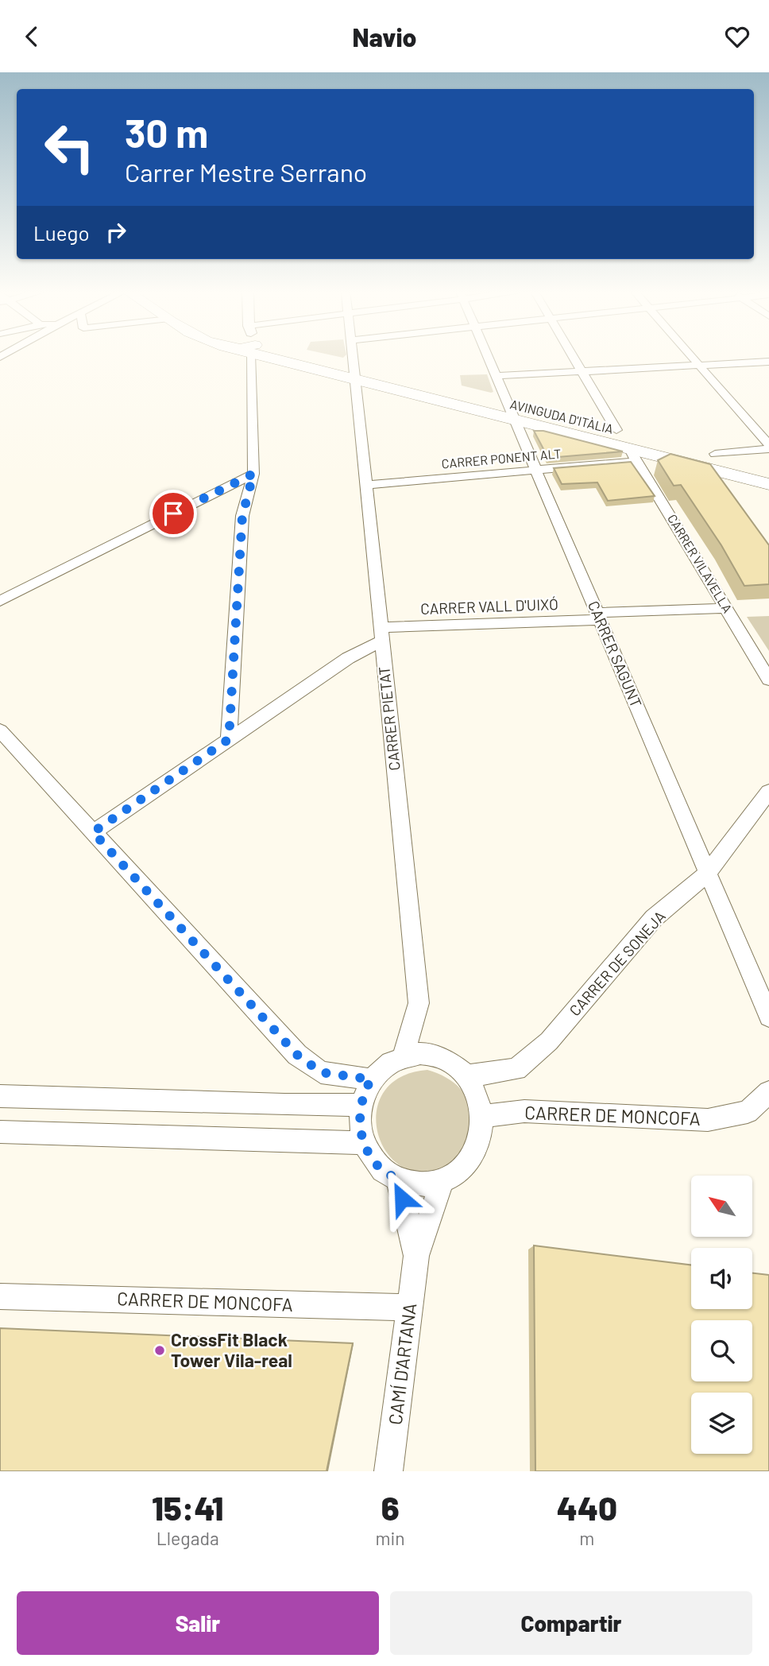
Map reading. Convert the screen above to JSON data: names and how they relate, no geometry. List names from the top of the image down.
{
  "streets": {
    "main road": ["AVINGUDA D'ITÀLIA"],
    "street": [
      "CARRER PONENT ALT",
      "CARRER VILAVELLA",
      "CARRER VALL D'UIXÓ",
      "CARRER SAGUNT",
      "CARRER PIETAT",
      "CARRER DE SONEJA",
      "CARRER DE MONCOFA",
      "CAMÍ D'ARTANA"
    ]
  },
  "crossings": [
    ["AVINGUDA D'ITÀLIA", "CARRER PONENT ALT"],
    ["AVINGUDA D'ITÀLIA", "CARRER VILAVELLA"],
    ["AVINGUDA D'ITÀLIA", "CARRER SAGUNT"],
    ["AVINGUDA D'ITÀLIA", "CARRER PIETAT"],
    ["CARRER PONENT ALT", "CARRER VILAVELLA"],
    ["CARRER PONENT ALT", "CARRER SAGUNT"],
    ["CARRER PONENT ALT", "CARRER PIETAT"],
    ["CARRER VILAVELLA", "CARRER VALL D'UIXÓ"],
    ["CARRER VALL D'UIXÓ", "CARRER SAGUNT"],
    ["CARRER VALL D'UIXÓ", "CARRER PIETAT"],
    ["CARRER SAGUNT", "CARRER DE SONEJA"],
    ["CARRER PIETAT", "CARRER DE SONEJA"],
    ["CARRER PIETAT", "CARRER DE MONCOFA"],
    ["CARRER PIETAT", "CAMÍ D'ARTANA"],
    ["CARRER DE SONEJA", "CARRER DE MONCOFA"],
    ["CARRER DE SONEJA", "CAMÍ D'ARTANA"],
    ["CARRER DE MONCOFA", "CAMÍ D'ARTANA"]
  ],
  "places": ["CrossFit Black Tower Vila-real"],
  "north": "top left",
  "page": {
    "header": "Navio",
    "turn": ["30 m", "Carrer Mestre Serrano"],
    "then": "Luego",
    "eta": [
      "15:41",
      "Llegada",
      "6",
      "min",
      "440",
      "m"
    ],
    "buttons": ["Salir", "Compartir"]
  }
}
